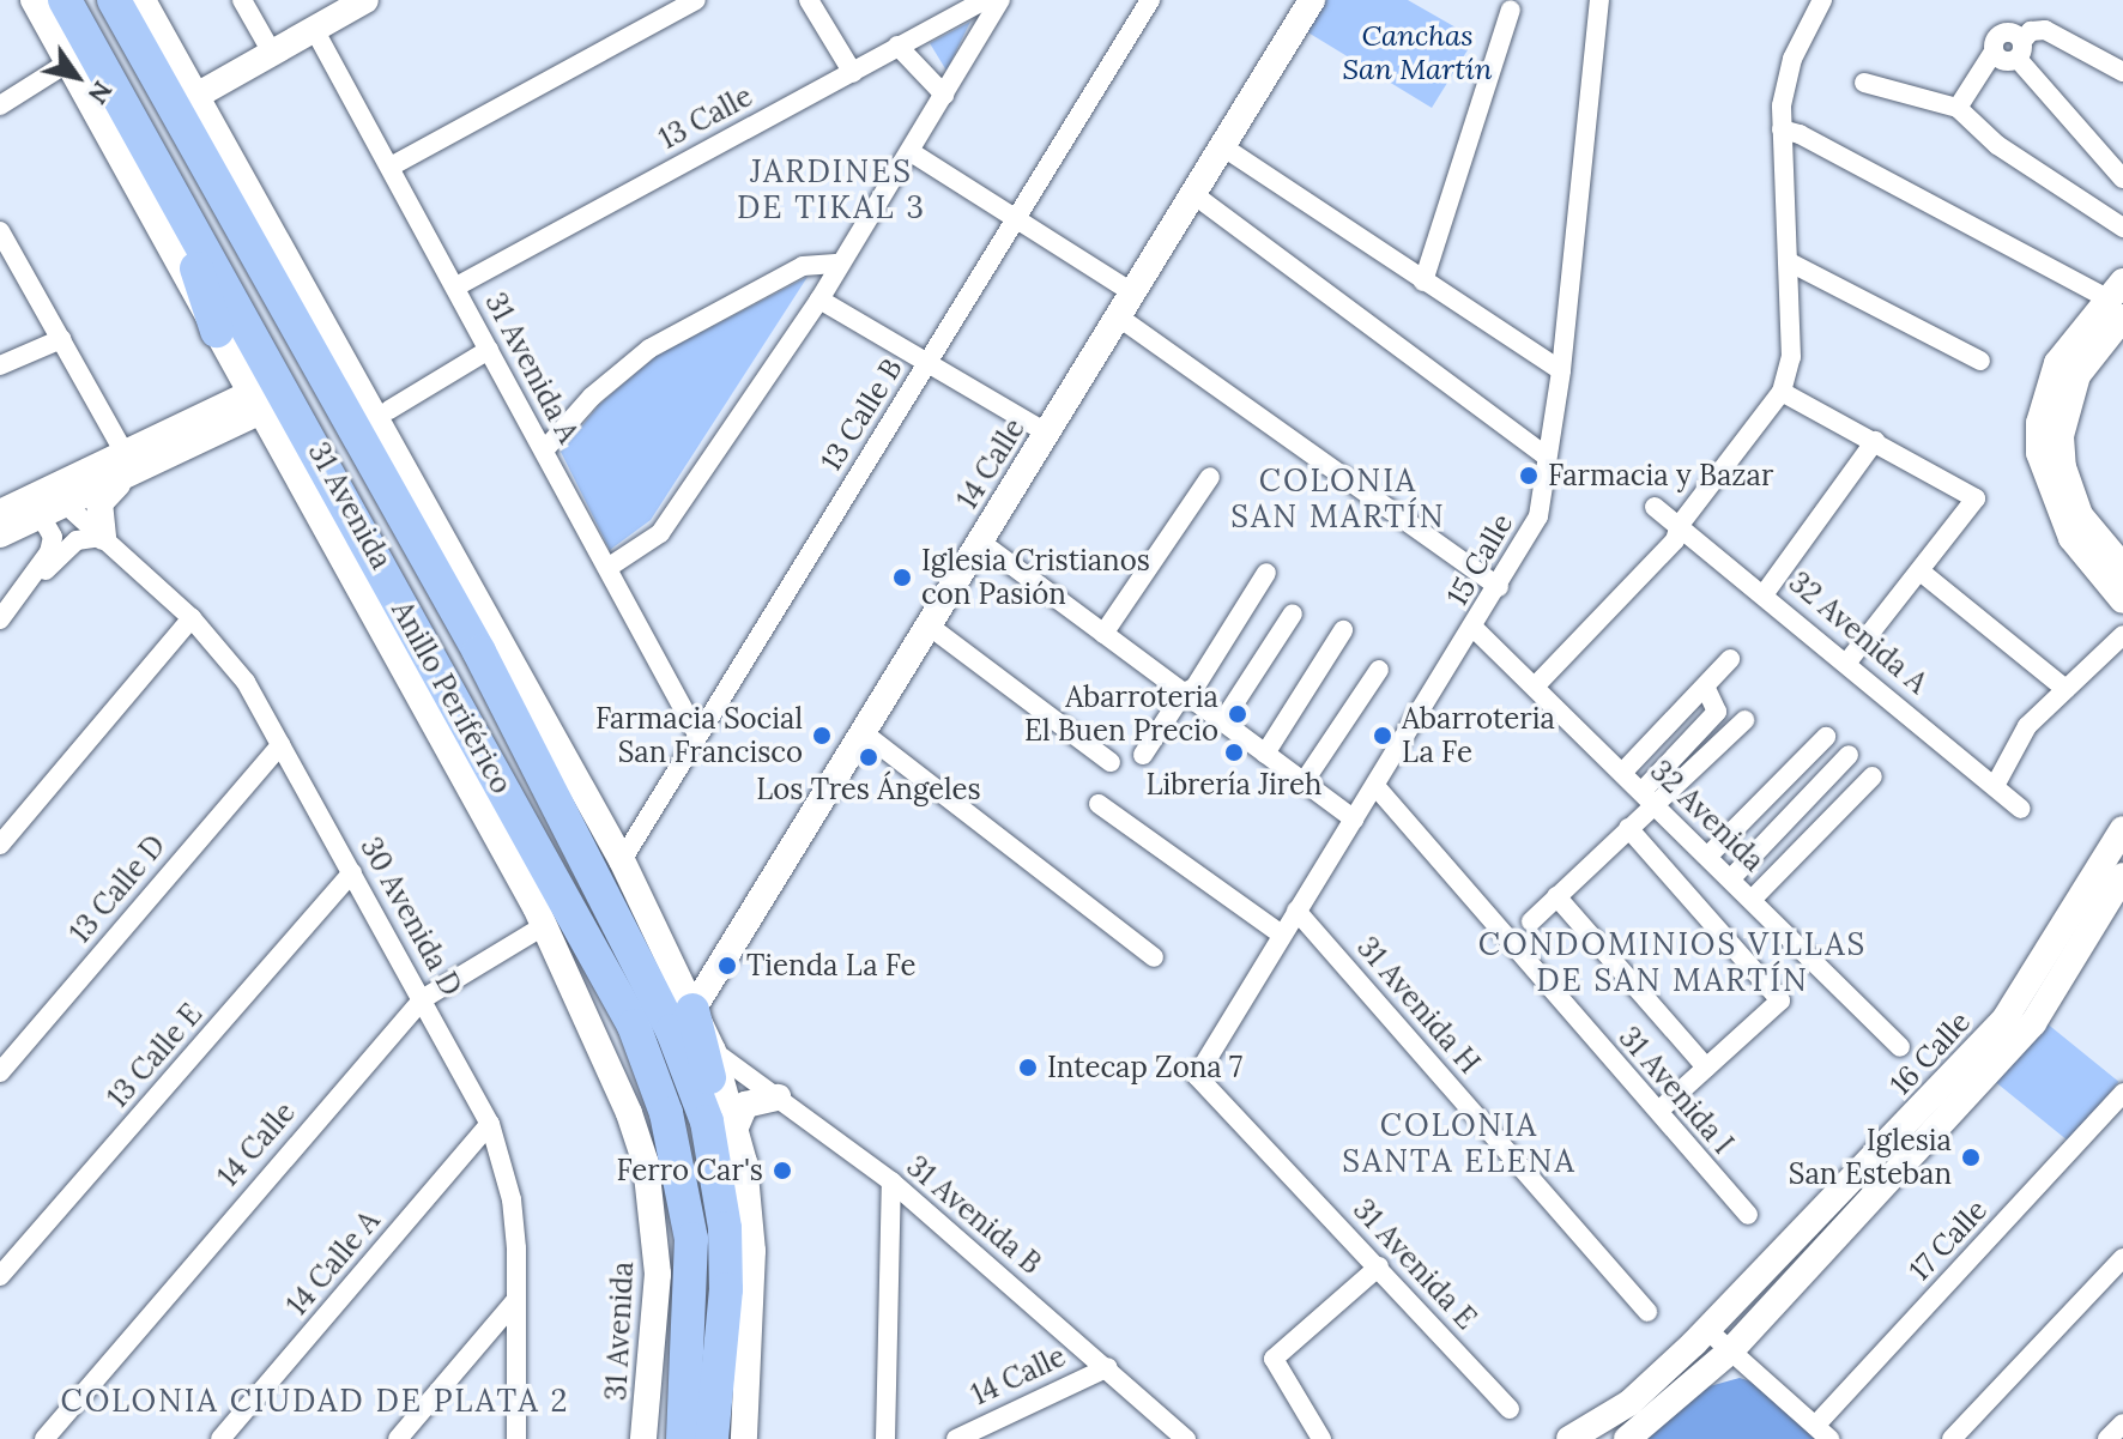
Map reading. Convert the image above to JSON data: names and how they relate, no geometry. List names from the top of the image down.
{
  "streets": {
    "highway": ["Anillo Periférico"],
    "street": [
      "13 Calle",
      "31 Avenida A",
      "13 Calle B",
      "14 Calle",
      "31 Avenida",
      "15 Calle",
      "32 Avenida A",
      "32 Avenida",
      "13 Calle D",
      "30 Avenida D",
      "31 Avenida H",
      "16 Calle",
      "13 Calle E",
      "31 Avenida I",
      "31 Avenida B",
      "17 Calle",
      "14 Calle A",
      "31 Avenida E"
    ]
  },
  "crossings": [
    ["13 Calle", "31 Avenida A"],
    ["31 Avenida A", "13 Calle B"],
    ["14 Calle", "31 Avenida"],
    ["14 Calle", "30 Avenida D"],
    ["14 Calle", "31 Avenida B"],
    ["15 Calle", "32 Avenida"],
    ["15 Calle", "31 Avenida H"],
    ["15 Calle", "31 Avenida I"],
    ["15 Calle", "31 Avenida E"],
    ["13 Calle D", "30 Avenida D"],
    ["30 Avenida D", "13 Calle E"],
    ["30 Avenida D", "14 Calle A"]
  ],
  "districts": [
    "JARDINES DE TIKAL 3",
    "COLONIA SAN MARTÍN",
    "CONDOMINIOS VILLAS DE SAN MARTÍN",
    "COLONIA SANTA ELENA",
    "COLONIA CIUDAD DE PLATA 2"
  ],
  "parks": ["Canchas San Martín"],
  "places": [
    "Farmacia y Bazar",
    "Iglesia Cristianos con Pasión",
    "Abarroteria El Buen Precio",
    "Farmacia Social San Francisco",
    "Abarroteria La Fe",
    "Librería Jireh",
    "Los Tres Ángeles",
    "Tienda La Fe",
    "Intecap Zona 7",
    "Iglesia San Esteban",
    "Ferro Car's"
  ],
  "north": "bottom right"
}
